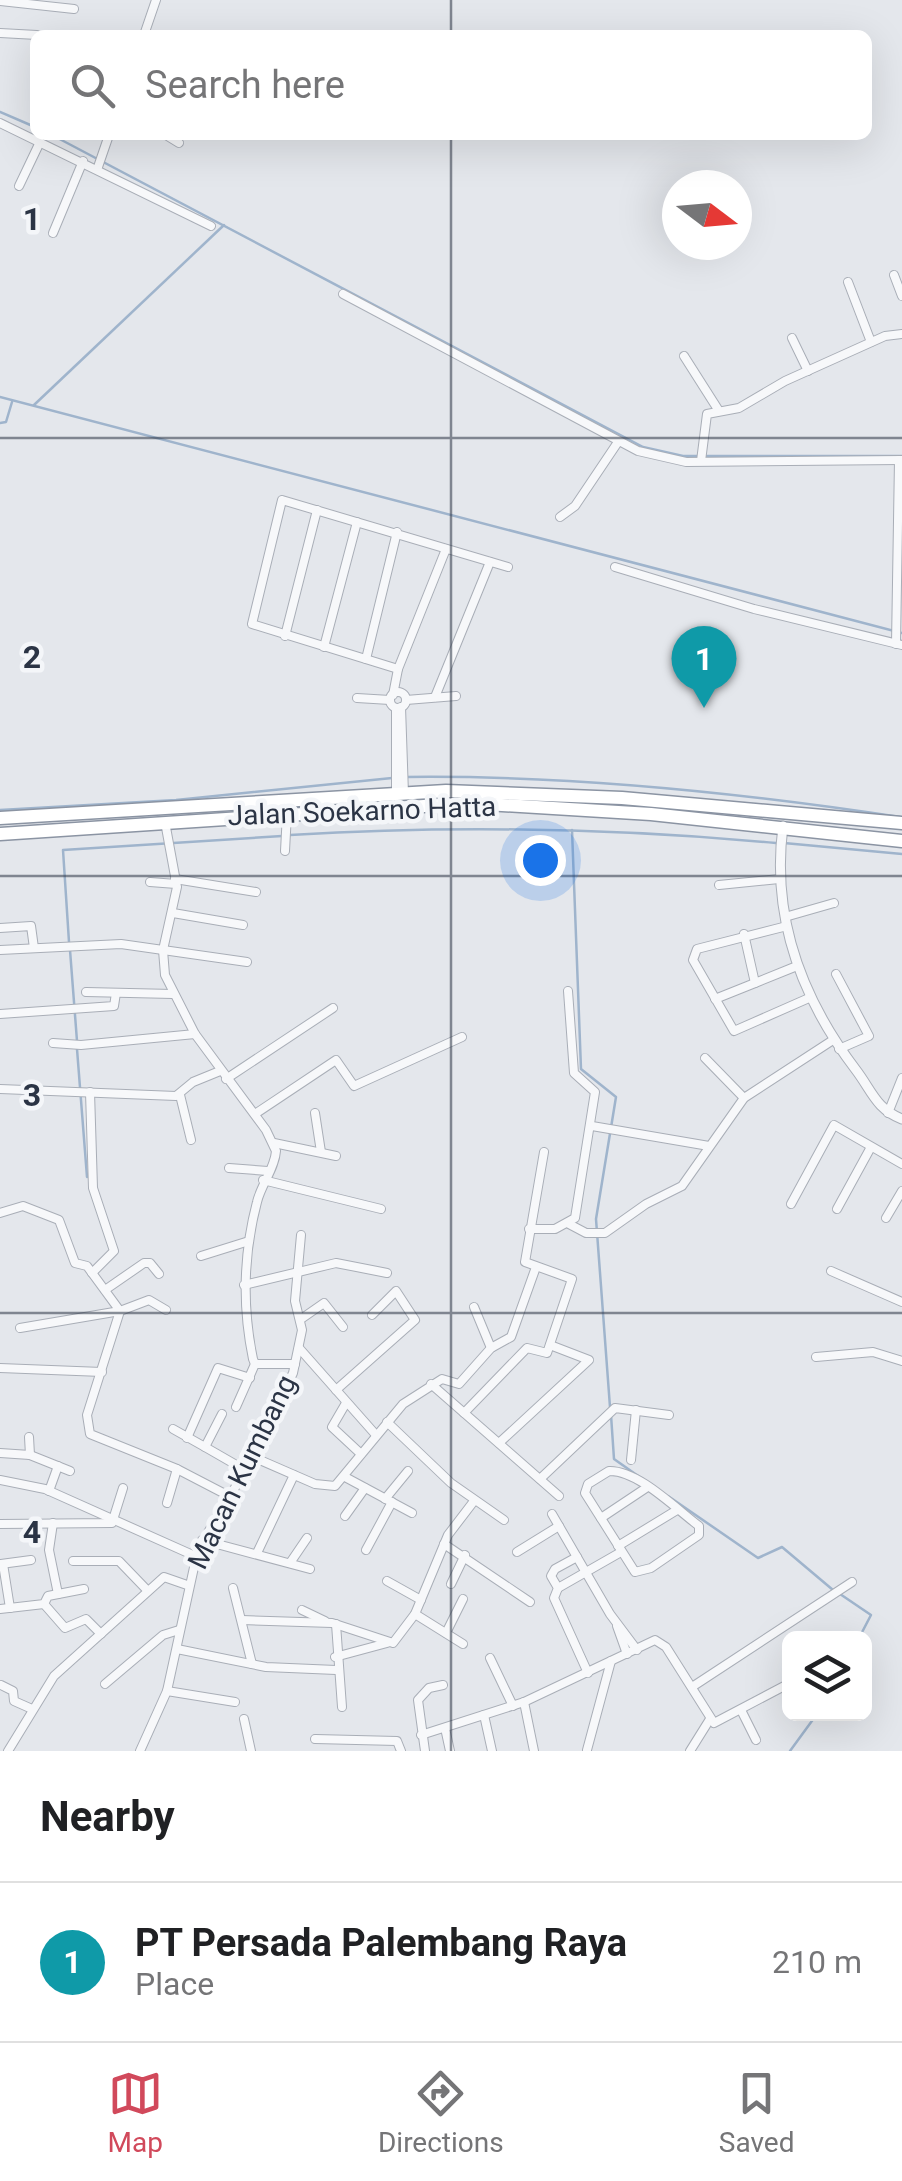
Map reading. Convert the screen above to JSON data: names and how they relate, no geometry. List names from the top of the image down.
{
  "streets": {
    "highway": ["Jalan Soekarno Hatta"],
    "street": ["Macan Kumbang"]
  },
  "north": "right",
  "page": {
    "search": "Search here",
    "pins": "1",
    "heading": "Nearby",
    "list": [
      {
        "mark": "1",
        "name": "PT Persada Palembang Raya",
        "note": "Place",
        "value": "210 m"
      }
    ],
    "nav": ["Map", "Directions", "Saved"]
  },
  "grid": {
    "rows": [
      "1",
      "2",
      "3",
      "4"
    ]
  }
}
